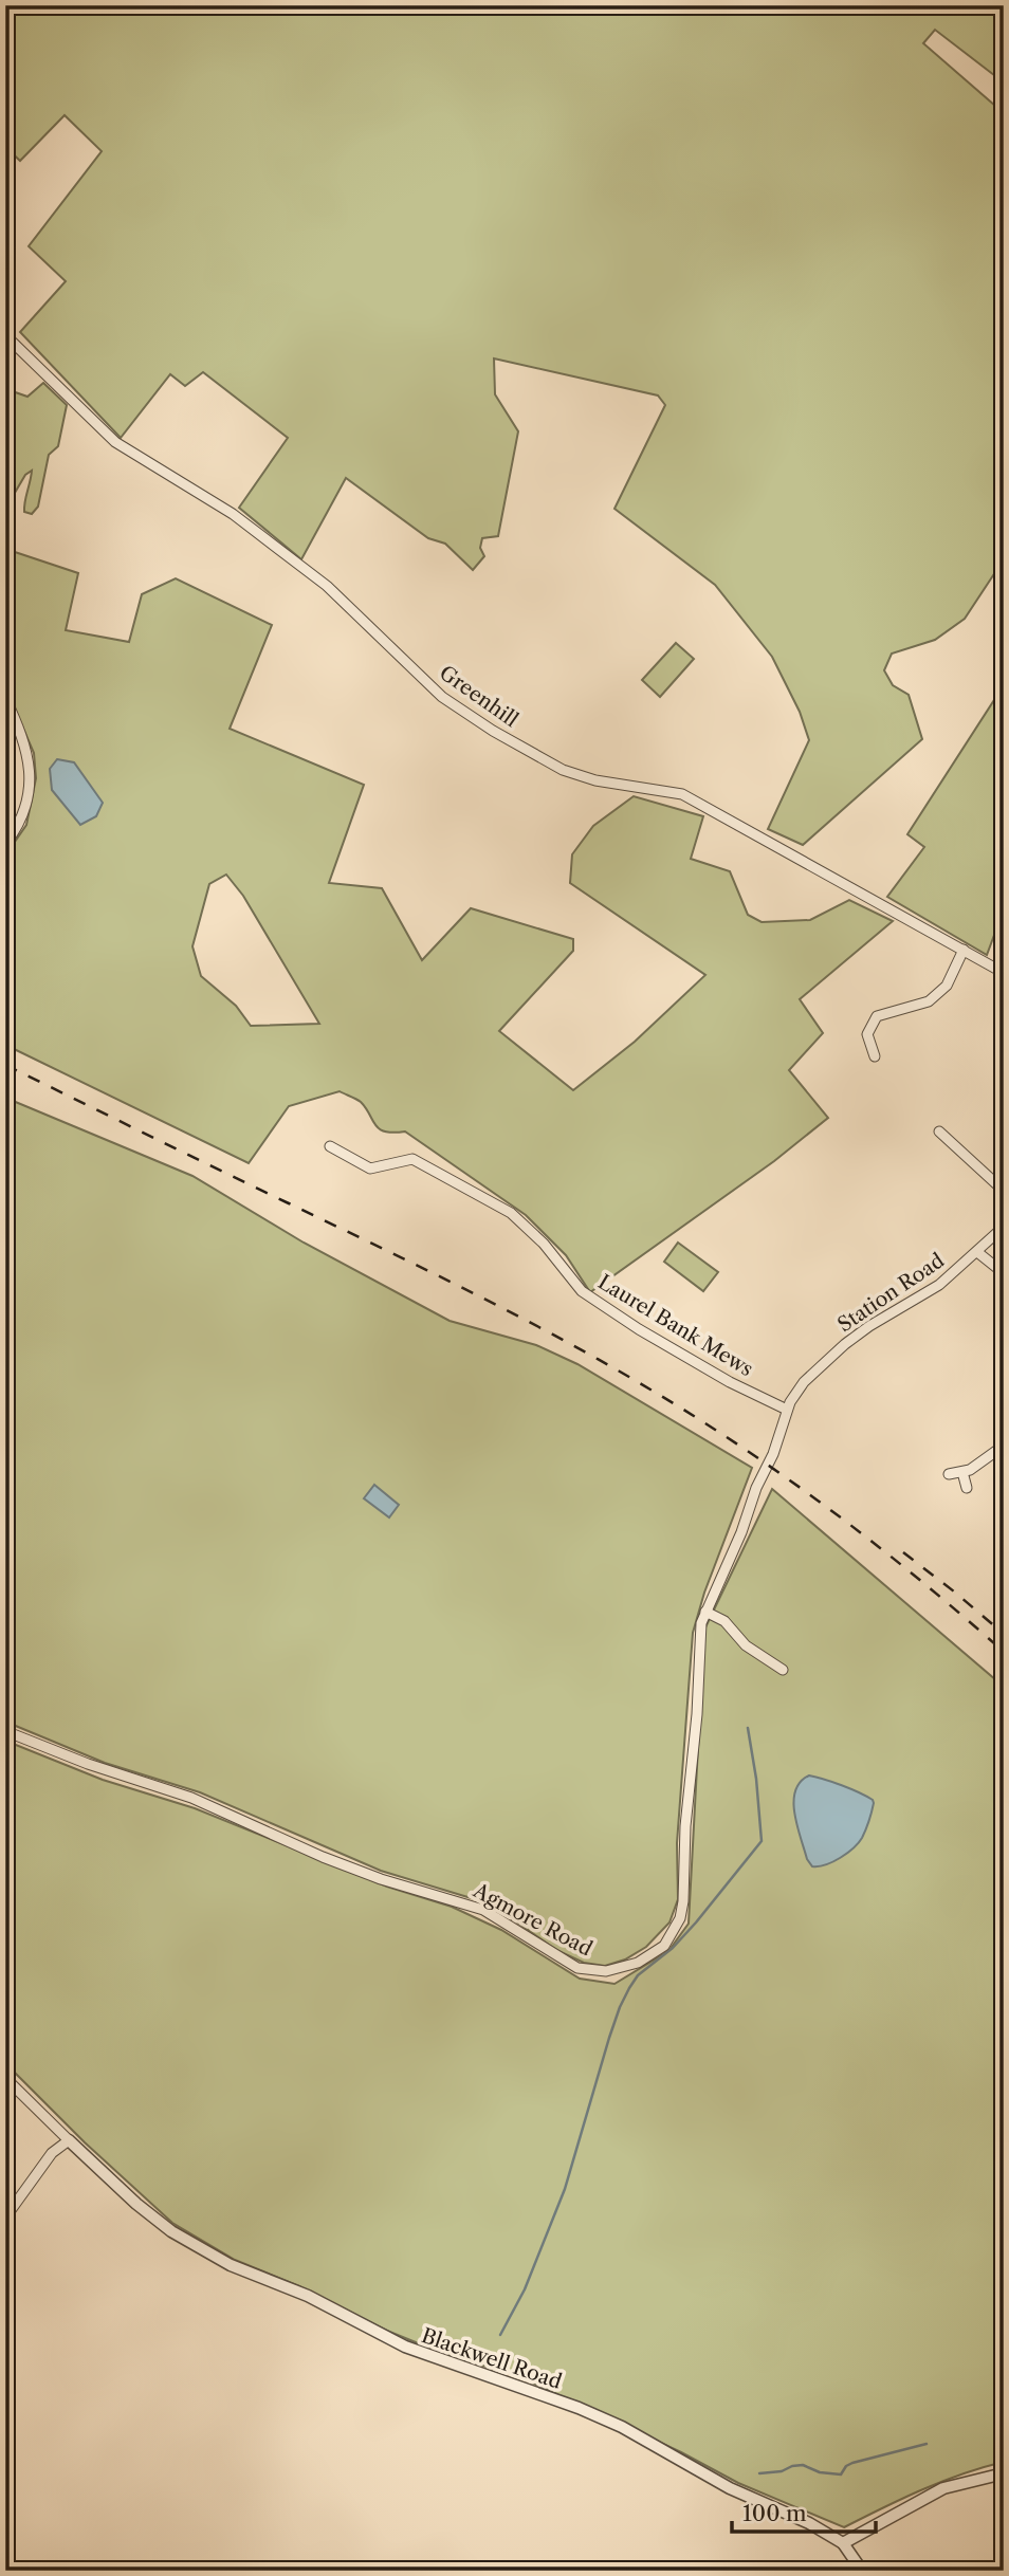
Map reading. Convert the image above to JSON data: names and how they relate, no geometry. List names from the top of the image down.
{
  "streets": {
    "street": [
      "Greenhill",
      "Station Road",
      "Laurel Bank Mews",
      "Agmore Road",
      "Blackwell Road"
    ]
  },
  "crossings": [
    ["Station Road", "Laurel Bank Mews"],
    ["Station Road", "Agmore Road"]
  ],
  "scale_bar": "100 m"
}
